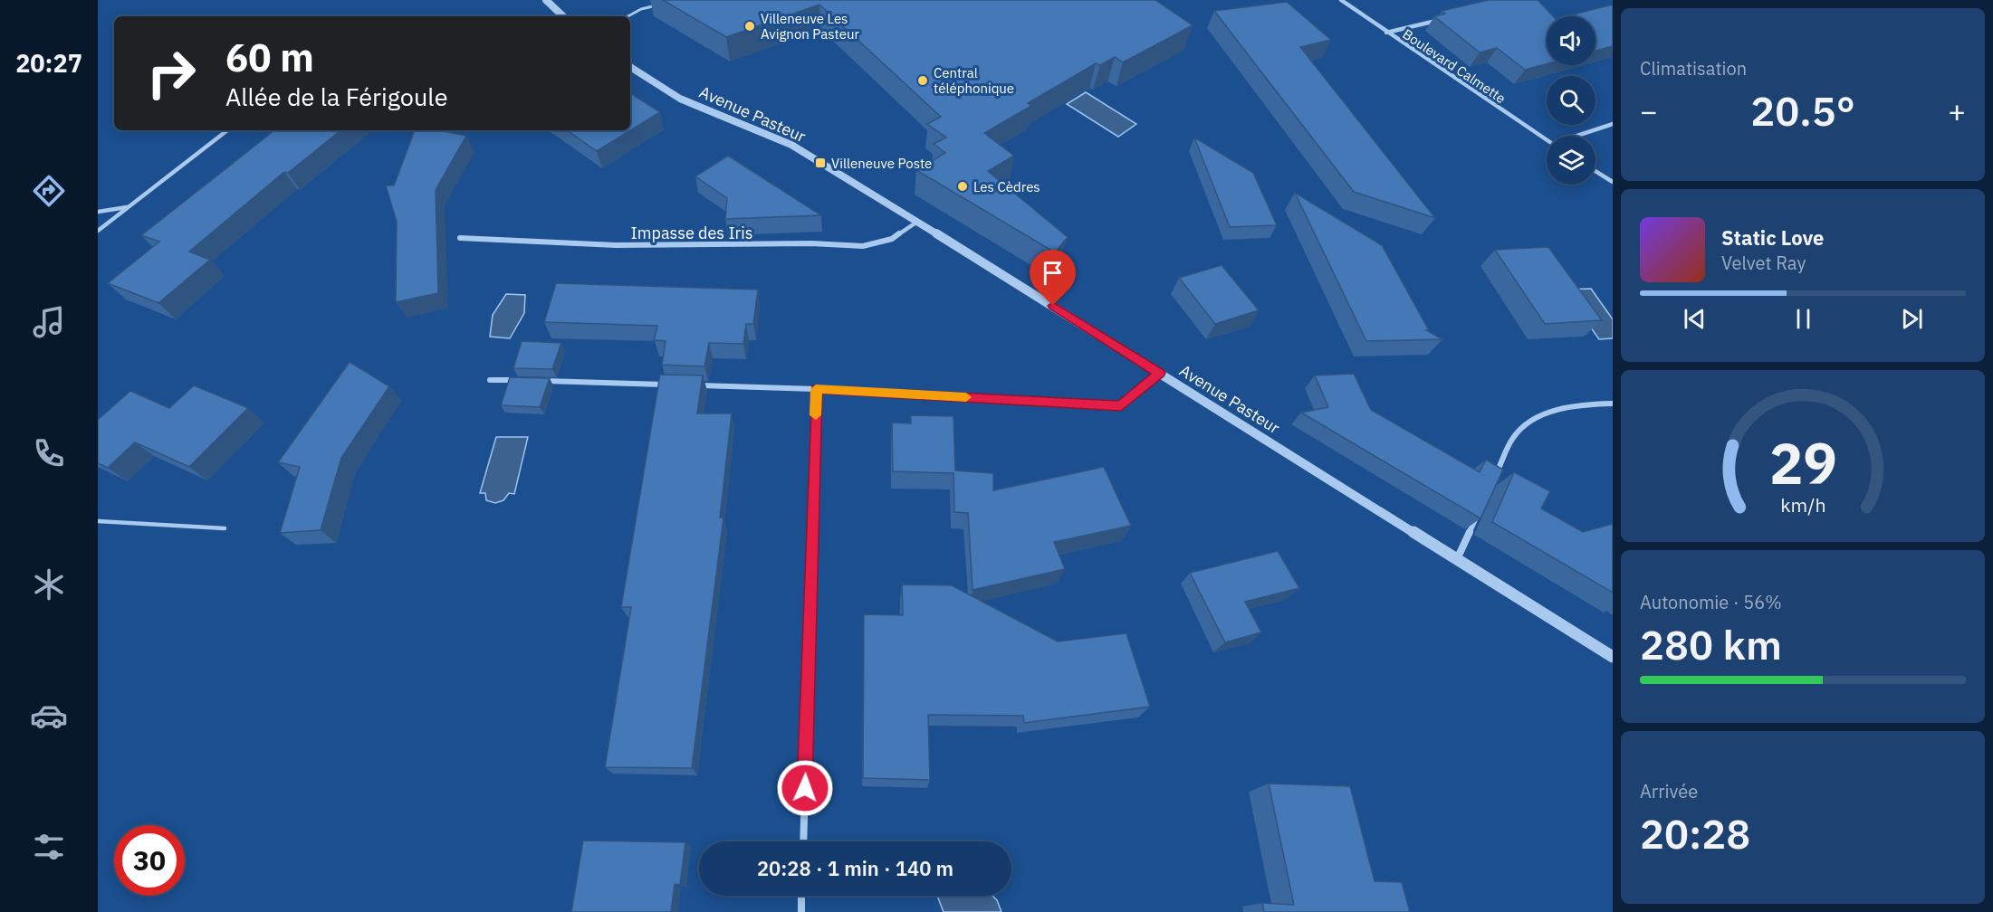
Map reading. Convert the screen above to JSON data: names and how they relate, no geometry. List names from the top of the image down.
{
  "streets": {
    "street": ["Boulevard Calmette", "Avenue Pasteur", "Impasse des Iris"]
  },
  "crossings": [
    ["Avenue Pasteur", "Impasse des Iris"]
  ],
  "places": {
    "other": ["Villeneuve Les Avignon Pasteur", "Central téléphonique", "Les Cèdres"],
    "transit": ["Villeneuve Poste"]
  },
  "page": {
    "tabs": "20:27",
    "tile": [
      "Climatisation",
      ["Autonomie · 56%", "280 km"],
      ["Arrivée", "20:28"]
    ],
    "turn": ["60 m", "Allée de la Férigoule"],
    "heat": ["−", "20.5°", "+"],
    "song": ["Static Love", "Velvet Ray"],
    "limit": "30",
    "trip": "20:28 · 1 min · 140 m",
    "gauge": ["29", "km/h"]
  }
}
